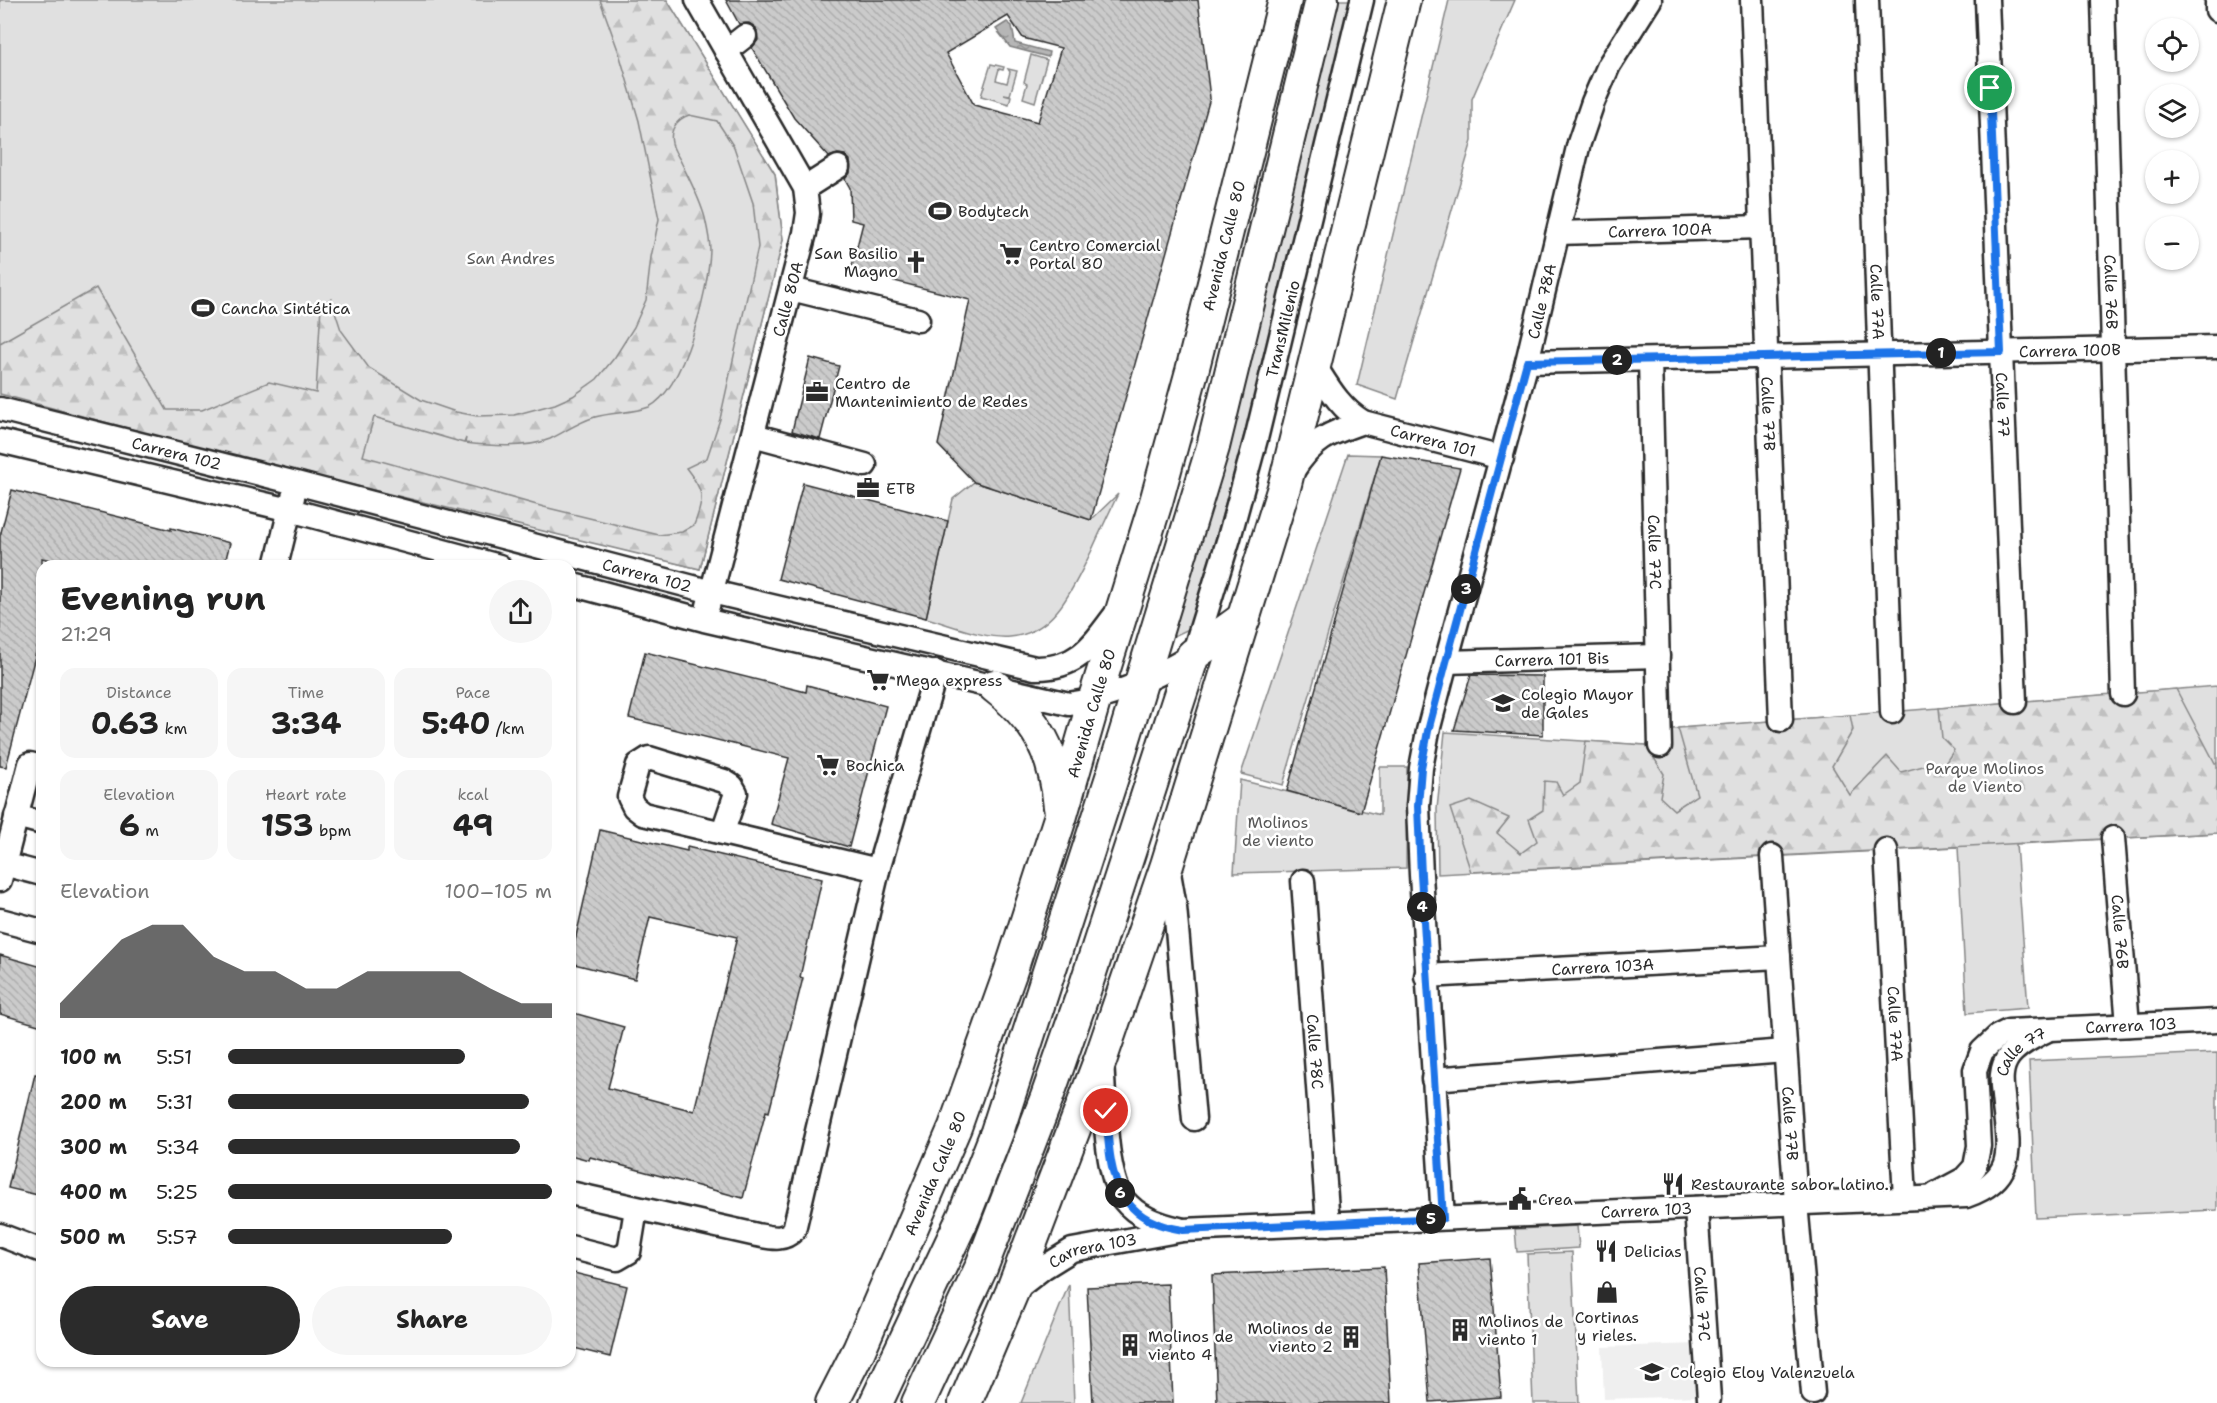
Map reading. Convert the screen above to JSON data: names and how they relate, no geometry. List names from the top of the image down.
{
  "streets": {
    "highway": ["Avenida Calle 80"],
    "street": [
      "Carrera 100A",
      "Calle 76B",
      "Calle 80A",
      "Calle 78A",
      "Calle 77A",
      "TransMilenio",
      "Carrera 100B",
      "Calle 77",
      "Calle 77B",
      "Carrera 101",
      "Carrera 102",
      "Calle 77C",
      "Carrera 101 Bis",
      "Carrera 103A",
      "Carrera 103",
      "Calle 78C"
    ]
  },
  "crossings": [
    ["Carrera 100A", "Calle 78A"],
    ["Carrera 100A", "Calle 77B"],
    ["Avenida Calle 80", "Carrera 102"],
    ["Calle 76B", "Carrera 100B"],
    ["Calle 76B", "Carrera 103"],
    ["Calle 80A", "Carrera 102"],
    ["Calle 78A", "Carrera 100B"],
    ["Calle 78A", "Carrera 101"],
    ["Calle 78A", "Carrera 101 Bis"],
    ["Calle 78A", "Carrera 103A"],
    ["Calle 78A", "Carrera 103"],
    ["Calle 77A", "Carrera 100B"],
    ["Calle 77A", "Carrera 103"],
    ["TransMilenio", "Carrera 102"],
    ["Carrera 100B", "Calle 77"],
    ["Carrera 100B", "Calle 77B"],
    ["Carrera 100B", "Calle 77C"],
    ["Calle 77", "Carrera 103"],
    ["Calle 77B", "Carrera 103A"],
    ["Calle 77B", "Carrera 103"],
    ["Calle 77C", "Carrera 101 Bis"],
    ["Calle 77C", "Carrera 103"],
    ["Carrera 103", "Calle 78C"]
  ],
  "parks": ["San Andres", "Parque Molinos de Viento", "Molinos de viento"],
  "places": {
    "sports": ["Bodytech", "Cancha Sintética"],
    "supermarket": ["Centro Comercial Portal 80", "Mega express", "Bochica"],
    "church": ["San Basilio Magno"],
    "office": ["Centro de Mantenimiento de Redes", "ETB"],
    "school or university": ["Colegio Mayor de Gales", "Colegio Eloy Valenzuela"],
    "restaurant": ["Restaurante sabor latino.", "Delicias"],
    "public building": ["Crea"],
    "shop": ["Cortinas y rieles."],
    "building": ["Molinos de viento 1", "Molinos de viento 2", "Molinos de viento 4"]
  },
  "page": {
    "map_buttons": ["+", "−"],
    "pins": [
      "1",
      "2",
      "3",
      "4",
      "6",
      "5"
    ],
    "heading": ["Evening run", "21:29"],
    "stats": [
      ["Distance", "0.63 km"],
      ["Time", "3:34"],
      ["Pace", "5:40 /km"],
      ["Elevation", "6 m"],
      ["Heart rate", "153 bpm"],
      ["kcal", "49"]
    ],
    "chart": ["Elevation", "100–105 m"],
    "list": [
      {
        "name": "100 m",
        "note": "5:51"
      },
      {
        "name": "200 m",
        "note": "5:31"
      },
      {
        "name": "300 m",
        "note": "5:34"
      },
      {
        "name": "400 m",
        "note": "5:25"
      },
      {
        "name": "500 m",
        "note": "5:57"
      }
    ],
    "buttons": ["Save", "Share"]
  }
}
